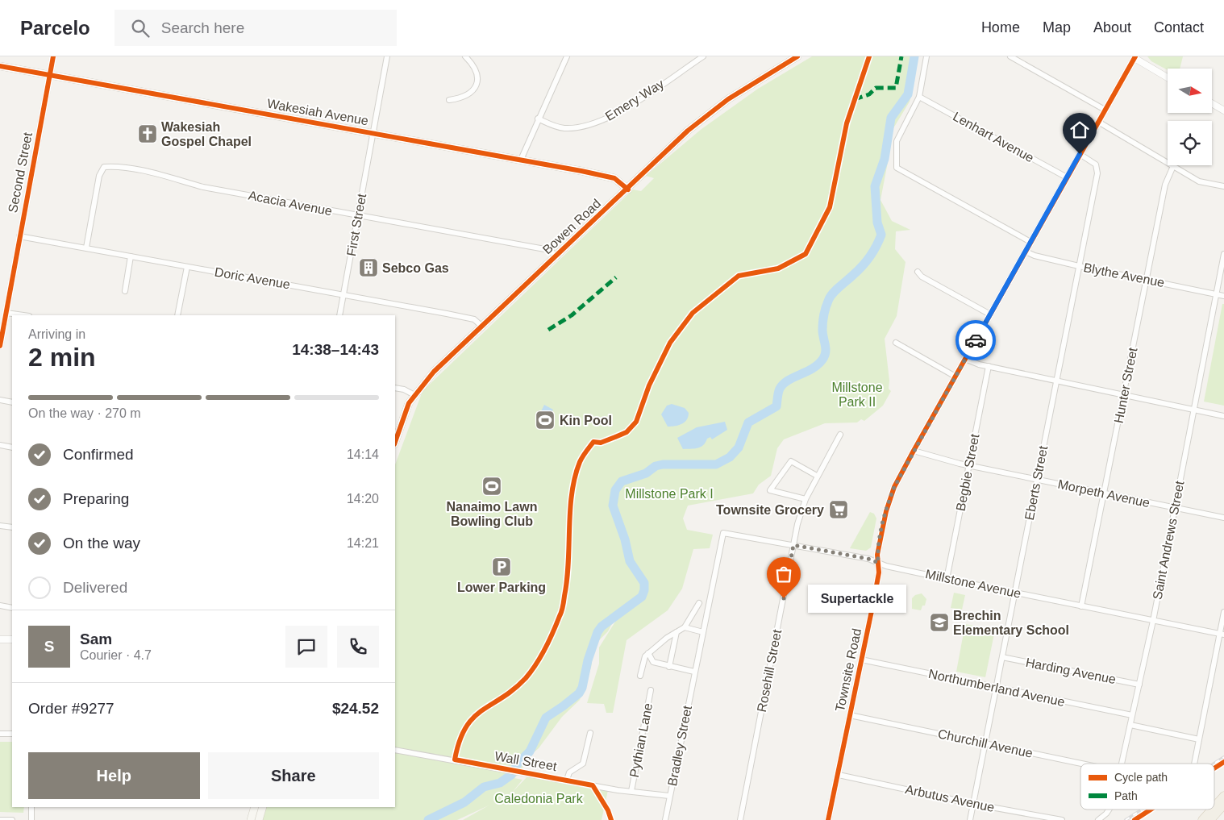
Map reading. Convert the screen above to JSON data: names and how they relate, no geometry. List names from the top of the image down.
{
  "streets": {
    "main road": ["Wakesiah Avenue", "Bowen Road"],
    "street": [
      "Emery Way",
      "Lenhart Avenue",
      "Second Street",
      "Acacia Avenue",
      "First Street",
      "Blythe Avenue",
      "Doric Avenue",
      "Hunter Street",
      "Begbie Street",
      "Eberts Street",
      "Morpeth Avenue",
      "Saint Andrews Street",
      "Millstone Avenue",
      "Townsite Road",
      "Rosehill Street",
      "Harding Avenue",
      "Northumberland Avenue",
      "Pythian Lane",
      "Churchill Avenue",
      "Bradley Street",
      "Wall Street",
      "Arbutus Avenue"
    ]
  },
  "crossings": [
    ["Wakesiah Avenue", "Second Street"],
    ["Wakesiah Avenue", "First Street"],
    ["Wakesiah Avenue", "Bowen Road"],
    ["Lenhart Avenue", "Townsite Road"],
    ["Second Street", "Doric Avenue"],
    ["Acacia Avenue", "First Street"],
    ["Acacia Avenue", "Bowen Road"],
    ["Acacia Avenue", "Doric Avenue"],
    ["First Street", "Doric Avenue"],
    ["Bowen Road", "Doric Avenue"],
    ["Blythe Avenue", "Hunter Street"],
    ["Blythe Avenue", "Eberts Street"],
    ["Blythe Avenue", "Saint Andrews Street"],
    ["Blythe Avenue", "Townsite Road"],
    ["Hunter Street", "Morpeth Avenue"],
    ["Hunter Street", "Millstone Avenue"],
    ["Begbie Street", "Morpeth Avenue"],
    ["Begbie Street", "Millstone Avenue"],
    ["Eberts Street", "Morpeth Avenue"],
    ["Eberts Street", "Millstone Avenue"],
    ["Eberts Street", "Townsite Road"],
    ["Eberts Street", "Harding Avenue"],
    ["Eberts Street", "Northumberland Avenue"],
    ["Eberts Street", "Churchill Avenue"],
    ["Eberts Street", "Arbutus Avenue"],
    ["Morpeth Avenue", "Saint Andrews Street"],
    ["Morpeth Avenue", "Townsite Road"],
    ["Saint Andrews Street", "Millstone Avenue"],
    ["Saint Andrews Street", "Harding Avenue"],
    ["Saint Andrews Street", "Northumberland Avenue"],
    ["Millstone Avenue", "Townsite Road"],
    ["Millstone Avenue", "Rosehill Street"],
    ["Millstone Avenue", "Bradley Street"],
    ["Townsite Road", "Northumberland Avenue"],
    ["Townsite Road", "Churchill Avenue"],
    ["Townsite Road", "Arbutus Avenue"],
    ["Pythian Lane", "Wall Street"],
    ["Bradley Street", "Wall Street"]
  ],
  "parks": ["Millstone Park II", "Millstone Park I", "Caledonia Park"],
  "places": {
    "church": ["Wakesiah Gospel Chapel"],
    "building": ["Sebco Gas"],
    "sports": ["Kin Pool", "Nanaimo Lawn Bowling Club"],
    "supermarket": ["Townsite Grocery"],
    "parking": ["Lower Parking"],
    "other": ["Supertackle"],
    "school or university": ["Brechin Elementary School"]
  },
  "legend": ["Cycle path", "Path"],
  "north": "right",
  "page": {
    "header": "Parcelo",
    "search": "Search here",
    "nav": [
      "Home",
      "Map",
      "About",
      "Contact"
    ],
    "heading": ["2 min", "Arriving in", "14:38–14:43"],
    "panel": [
      "Sam",
      "Courier · 4.7",
      "Order #9277",
      "$24.52"
    ],
    "bar": "On the way · 270 m",
    "list": [
      ["Confirmed", "14:14"],
      ["Preparing", "14:20"],
      ["On the way", "14:21"],
      "Delivered"
    ],
    "bubble": "Supertackle",
    "round": "S",
    "buttons": ["Help", "Share"]
  }
}
